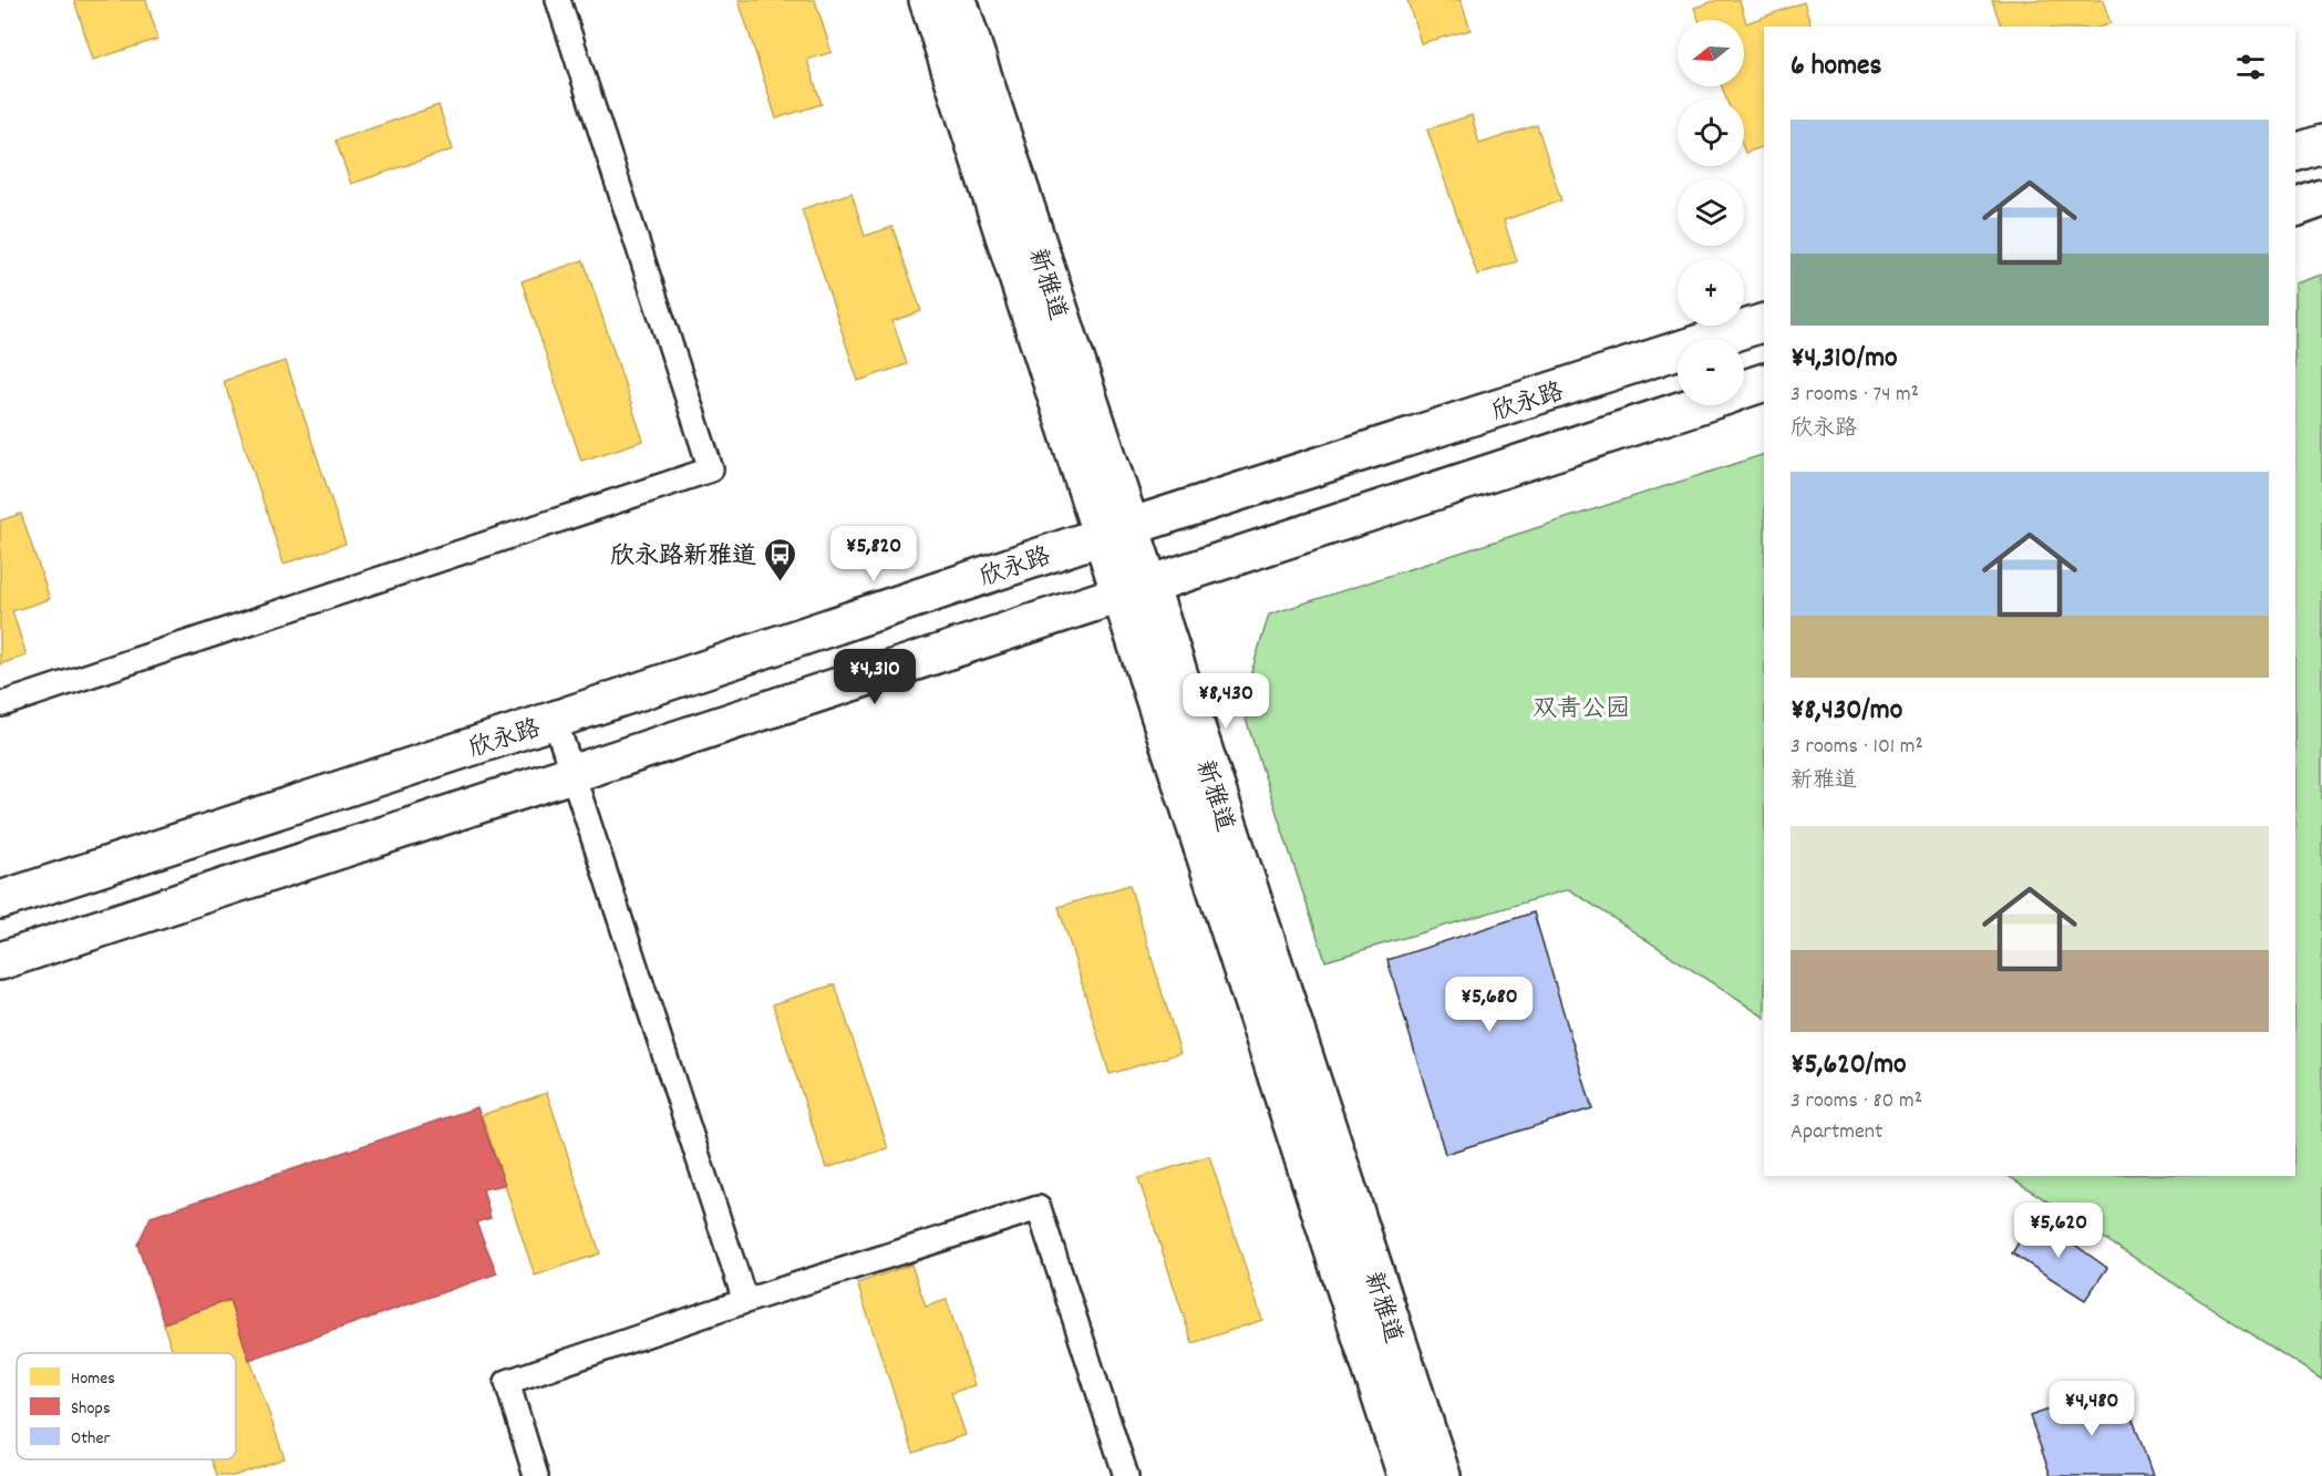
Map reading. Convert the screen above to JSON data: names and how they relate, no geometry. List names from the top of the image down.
{
  "streets": {
    "street": ["新雅道", "欣永路"]
  },
  "crossings": [
    ["新雅道", "欣永路"]
  ],
  "parks": ["双青公园"],
  "places": {
    "bus stop": ["欣永路新雅道"]
  },
  "legend": ["Homes", "Shops", "Other"],
  "north": "left",
  "page": {
    "map_buttons": ["+", "−"],
    "heading": "6 homes",
    "list": [
      {
        "name": "¥4,310/mo",
        "note": "3 rooms · 74 m² · 欣永路"
      },
      {
        "name": "¥8,430/mo",
        "note": "3 rooms · 101 m² · 新雅道"
      },
      {
        "name": "¥5,620/mo",
        "note": "3 rooms · 80 m² · Apartment"
      }
    ],
    "price": [
      "¥5,820",
      "¥4,310",
      "¥8,430",
      "¥5,680",
      "¥5,620",
      "¥4,480"
    ]
  }
}
